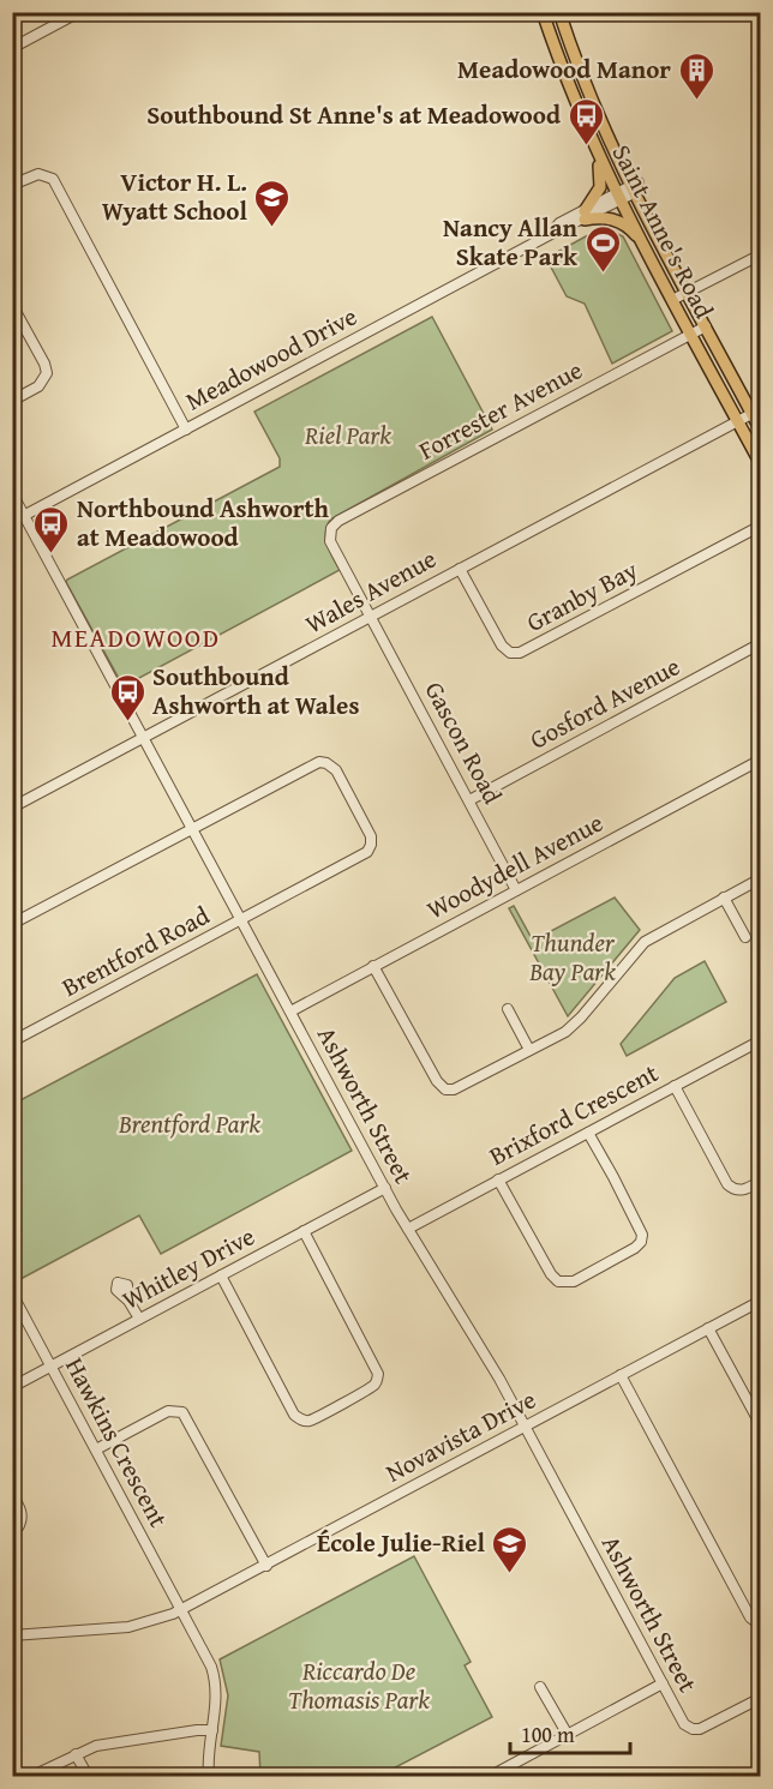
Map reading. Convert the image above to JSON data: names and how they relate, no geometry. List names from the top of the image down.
{
  "streets": {
    "main road": ["Saint Anne's Road"],
    "street": [
      "Meadowood Drive",
      "Forrester Avenue",
      "Wales Avenue",
      "Granby Bay",
      "Gosford Avenue",
      "Gascon Road",
      "Woodydell Avenue",
      "Brentford Road",
      "Ashworth Street",
      "Brixford Crescent",
      "Whitley Drive",
      "Novavista Drive",
      "Hawkins Crescent"
    ]
  },
  "crossings": [
    ["Saint Anne's Road", "Meadowood Drive"],
    ["Saint Anne's Road", "Forrester Avenue"],
    ["Saint Anne's Road", "Wales Avenue"],
    ["Meadowood Drive", "Ashworth Street"],
    ["Forrester Avenue", "Wales Avenue"],
    ["Forrester Avenue", "Gascon Road"],
    ["Wales Avenue", "Granby Bay"],
    ["Wales Avenue", "Gascon Road"],
    ["Wales Avenue", "Ashworth Street"],
    ["Gosford Avenue", "Gascon Road"],
    ["Gascon Road", "Woodydell Avenue"],
    ["Woodydell Avenue", "Ashworth Street"],
    ["Brentford Road", "Ashworth Street"],
    ["Ashworth Street", "Brixford Crescent"],
    ["Ashworth Street", "Whitley Drive"],
    ["Ashworth Street", "Novavista Drive"],
    ["Whitley Drive", "Hawkins Crescent"],
    ["Novavista Drive", "Hawkins Crescent"]
  ],
  "districts": ["MEADOWOOD"],
  "parks": [
    "Riel Park",
    "Thunder Bay Park",
    "Brentford Park",
    "Riccardo De Thomasis Park"
  ],
  "places": {
    "building": ["Meadowood Manor"],
    "bus stop": ["Southbound St Anne's at Meadowood", "Northbound Ashworth at Meadowood", "Southbound Ashworth at Wales"],
    "school or university": ["Victor H. L. Wyatt School", "École Julie-Riel"],
    "sports": ["Nancy Allan Skate Park"]
  },
  "scale_bar": "100 m"
}
